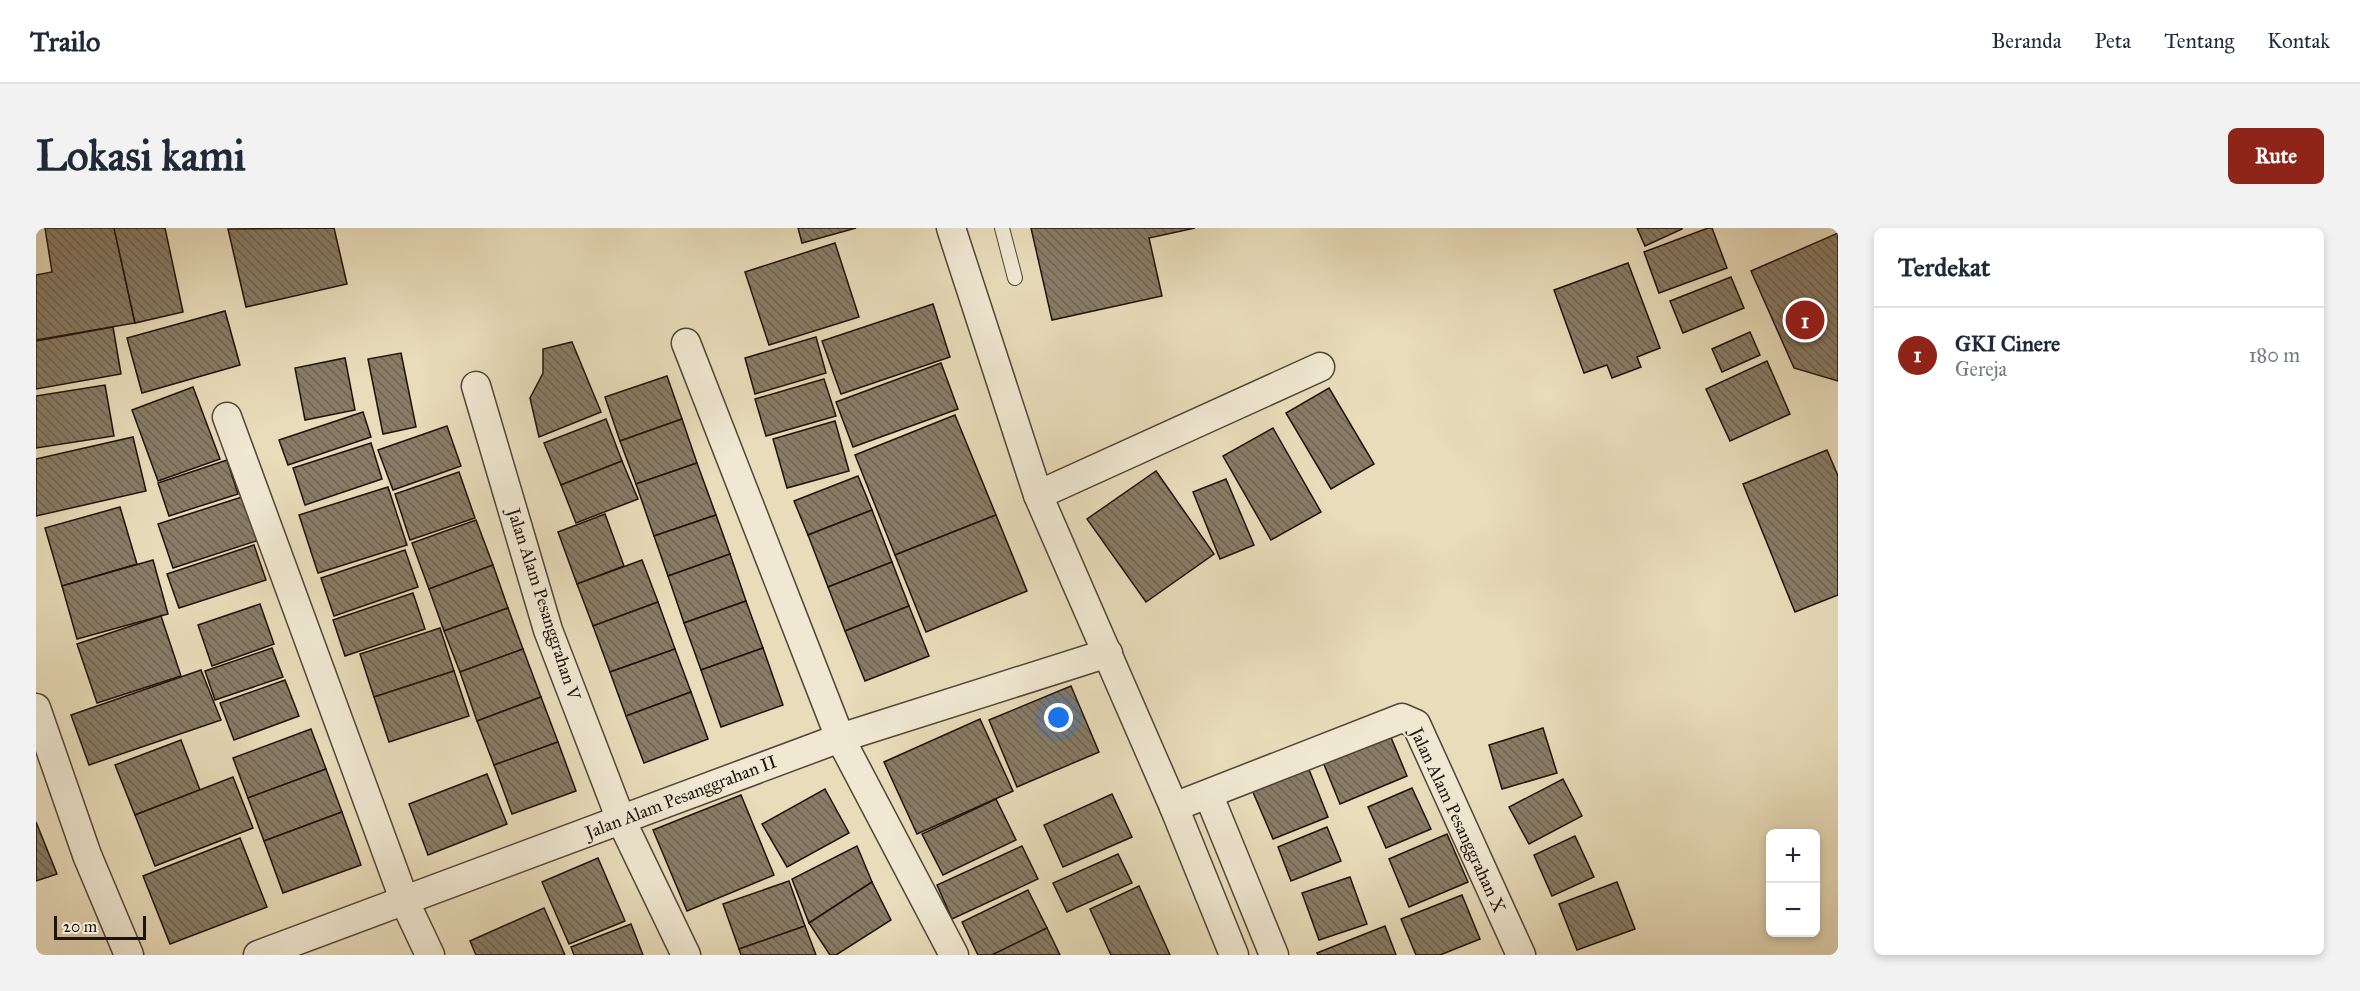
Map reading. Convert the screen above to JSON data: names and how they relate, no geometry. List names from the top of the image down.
{
  "streets": {
    "street": ["Jalan Alam Pesanggrahan V", "Jalan Alam Pesanggrahan II", "Jalan Alam Pesanggrahan X"]
  },
  "crossings": [
    ["Jalan Alam Pesanggrahan V", "Jalan Alam Pesanggrahan II"]
  ],
  "scale_bar": "20 m",
  "page": {
    "header": "Trailo",
    "nav": [
      "Beranda",
      "Peta",
      "Tentang",
      "Kontak"
    ],
    "buttons": "Rute",
    "title": "Lokasi kami",
    "heading": "Terdekat",
    "pins": "1",
    "list": [
      {
        "mark": "1",
        "name": "GKI Cinere",
        "note": "Gereja",
        "value": "180 m"
      }
    ],
    "map_buttons": ["+", "−"],
    "scale": "20 m"
  }
}
